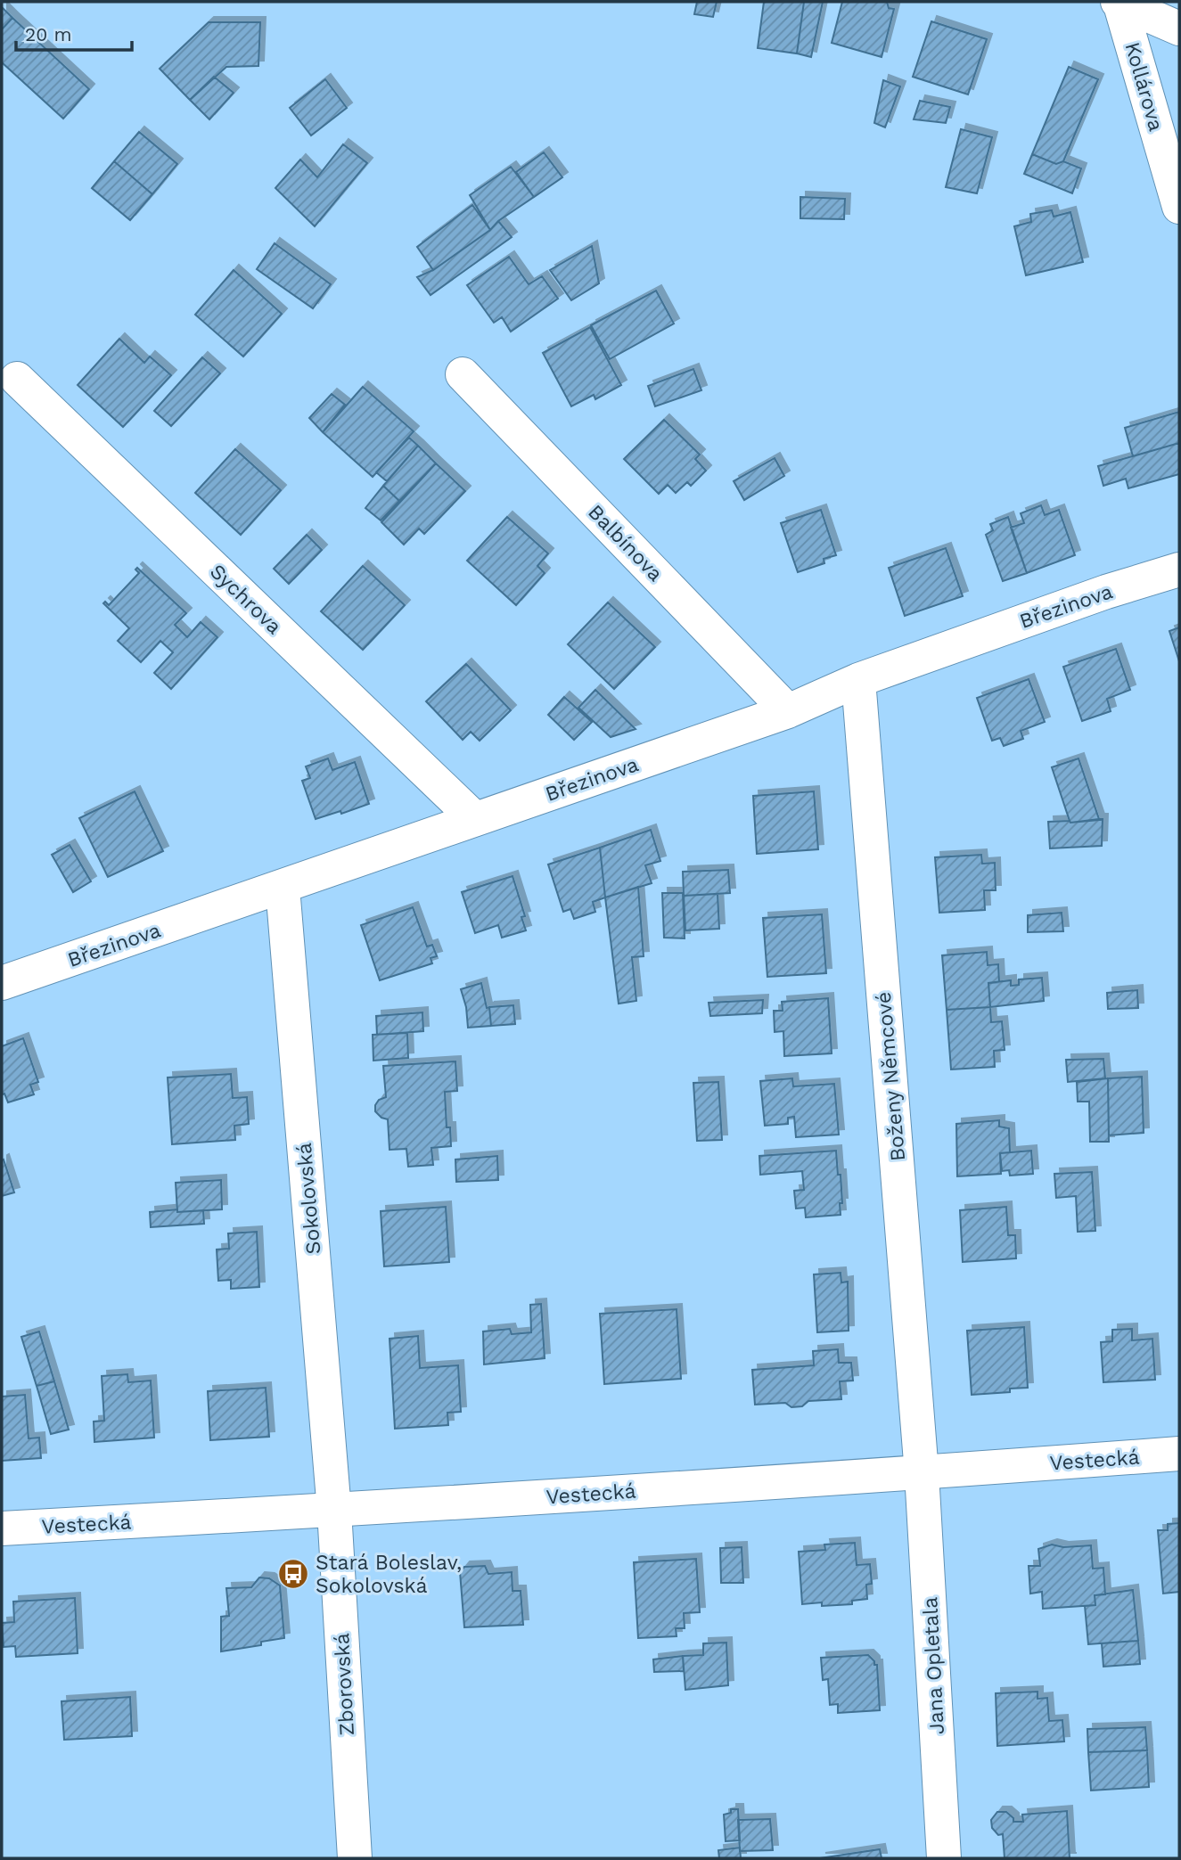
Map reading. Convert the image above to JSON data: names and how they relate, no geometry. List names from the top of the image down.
{
  "streets": {
    "street": [
      "Kollárova",
      "Balbínova",
      "Sychrova",
      "Březinova",
      "Boženy Němcové",
      "Sokolovská",
      "Vestecká",
      "Jana Opletala",
      "Zborovská"
    ]
  },
  "crossings": [
    ["Balbínova", "Březinova"],
    ["Sychrova", "Březinova"],
    ["Březinova", "Boženy Němcové"],
    ["Březinova", "Sokolovská"],
    ["Boženy Němcové", "Vestecká"],
    ["Boženy Němcové", "Jana Opletala"],
    ["Sokolovská", "Vestecká"],
    ["Sokolovská", "Zborovská"],
    ["Vestecká", "Jana Opletala"],
    ["Vestecká", "Zborovská"]
  ],
  "places": {
    "bus stop": ["Stará Boleslav, Sokolovská"]
  },
  "scale_bar": "20 m"
}
